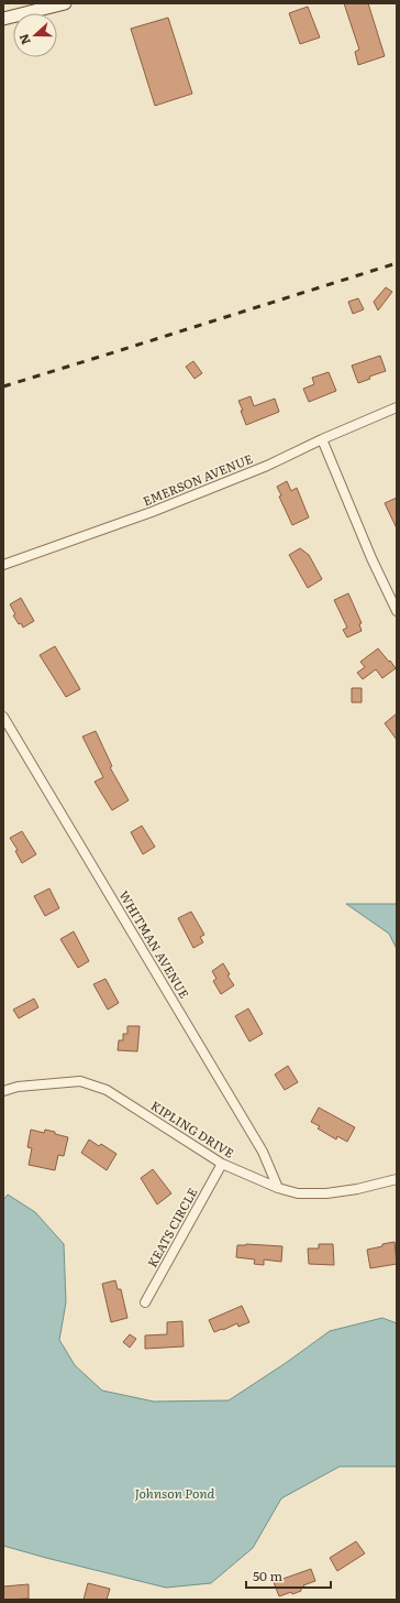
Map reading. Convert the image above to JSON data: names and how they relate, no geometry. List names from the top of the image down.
{
  "streets": {
    "street": [
      "EMERSON AVENUE",
      "WHITMAN AVENUE",
      "KIPLING DRIVE",
      "KEATS CIRCLE"
    ]
  },
  "crossings": [
    ["WHITMAN AVENUE", "KIPLING DRIVE"],
    ["KIPLING DRIVE", "KEATS CIRCLE"]
  ],
  "water": ["Johnson Pond"],
  "scale_bar": "50 m",
  "north": "left"
}
